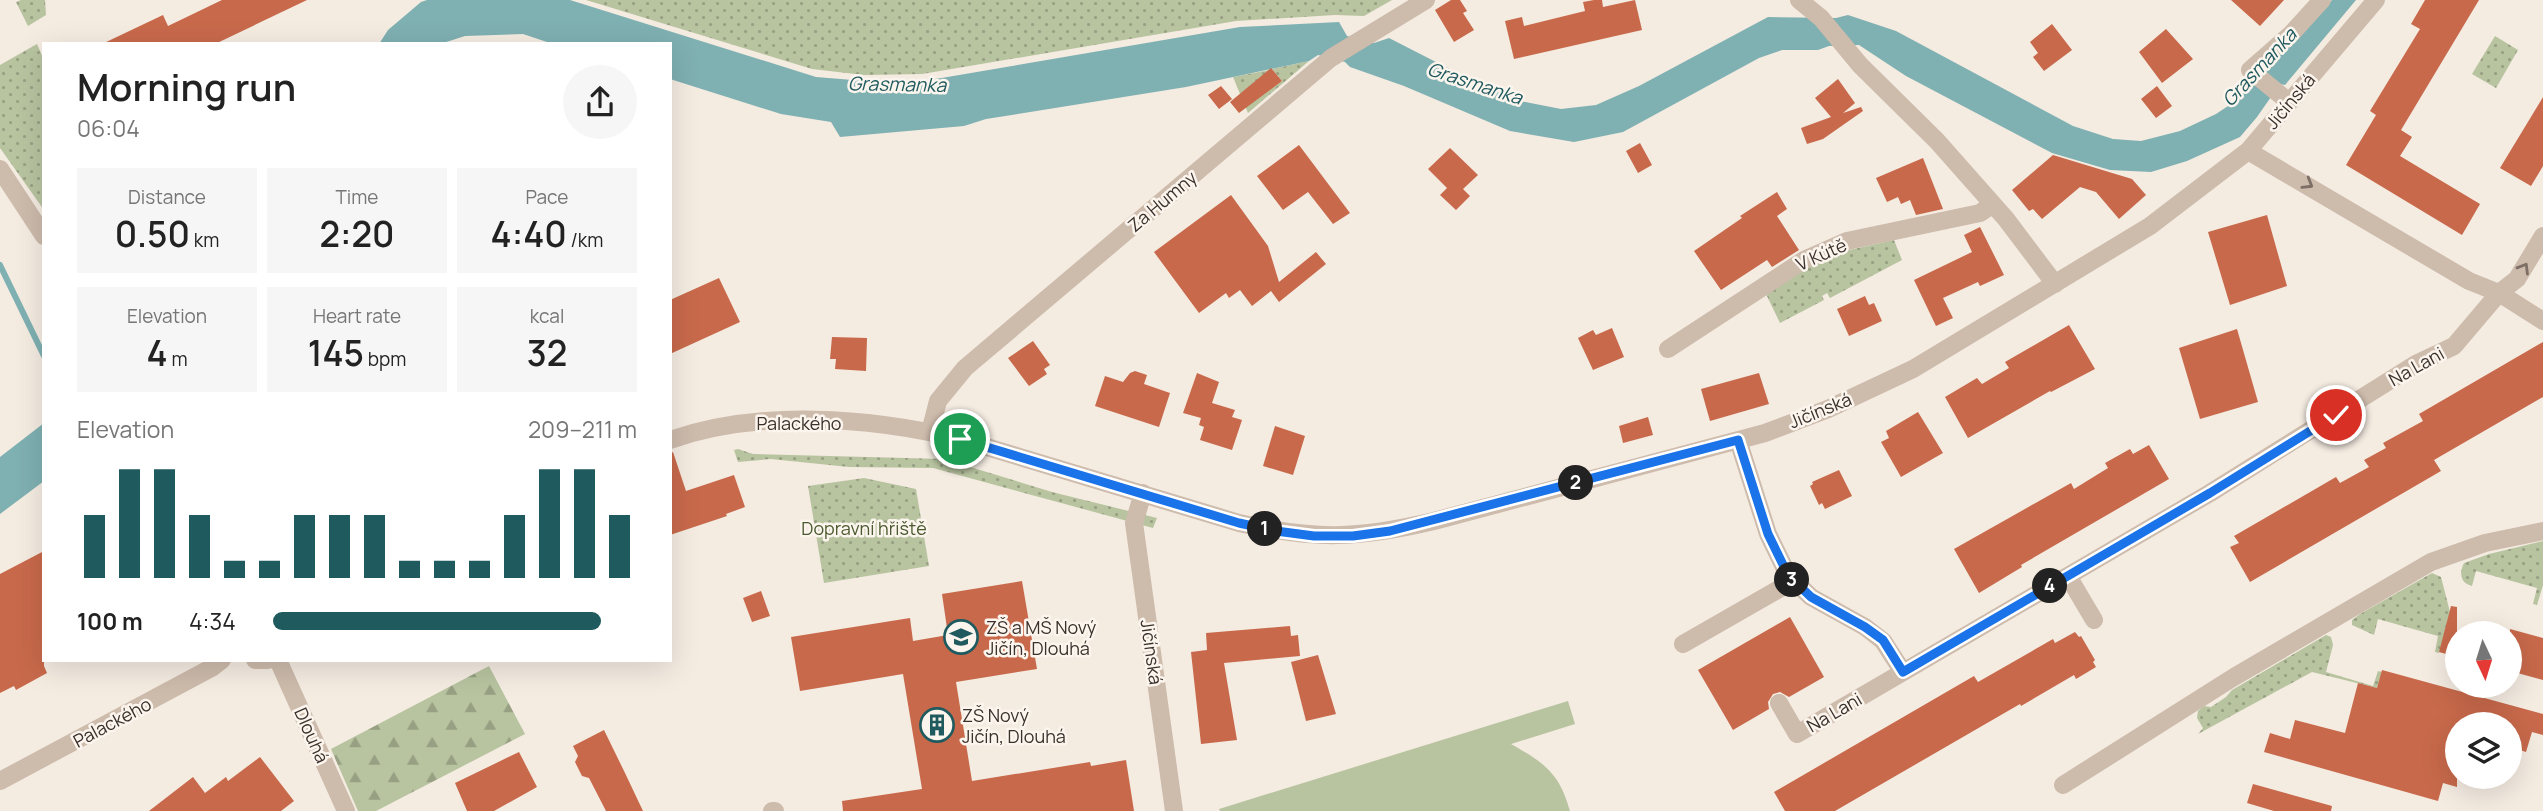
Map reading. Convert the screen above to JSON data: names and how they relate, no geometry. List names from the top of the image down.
{
  "streets": {
    "street": [
      "Jičínská",
      "Za Humny",
      "V Kútě",
      "Na Lani",
      "Palackého",
      "Dlouhá"
    ]
  },
  "crossings": [
    ["Jičínská", "Za Humny"],
    ["Jičínská", "Palackého"],
    ["Za Humny", "Palackého"]
  ],
  "water": ["Grasmanka"],
  "parks": ["Dopravní hřiště"],
  "places": {
    "school or university": ["ZŠ a MŠ Nový Jičín, Dlouhá"],
    "building": ["ZŠ Nový Jičín, Dlouhá"]
  },
  "north": "bottom",
  "page": {
    "heading": ["Morning run", "06:04"],
    "stats": [
      ["Distance", "0.50 km"],
      ["Time", "2:20"],
      ["Pace", "4:40 /km"],
      ["Elevation", "4 m"],
      ["Heart rate", "145 bpm"],
      ["kcal", "32"]
    ],
    "chart": ["Elevation", "209–211 m"],
    "pins": [
      "2",
      "1",
      "3",
      "4"
    ],
    "list": [
      {
        "name": "100 m",
        "note": "4:34"
      }
    ]
  }
}
